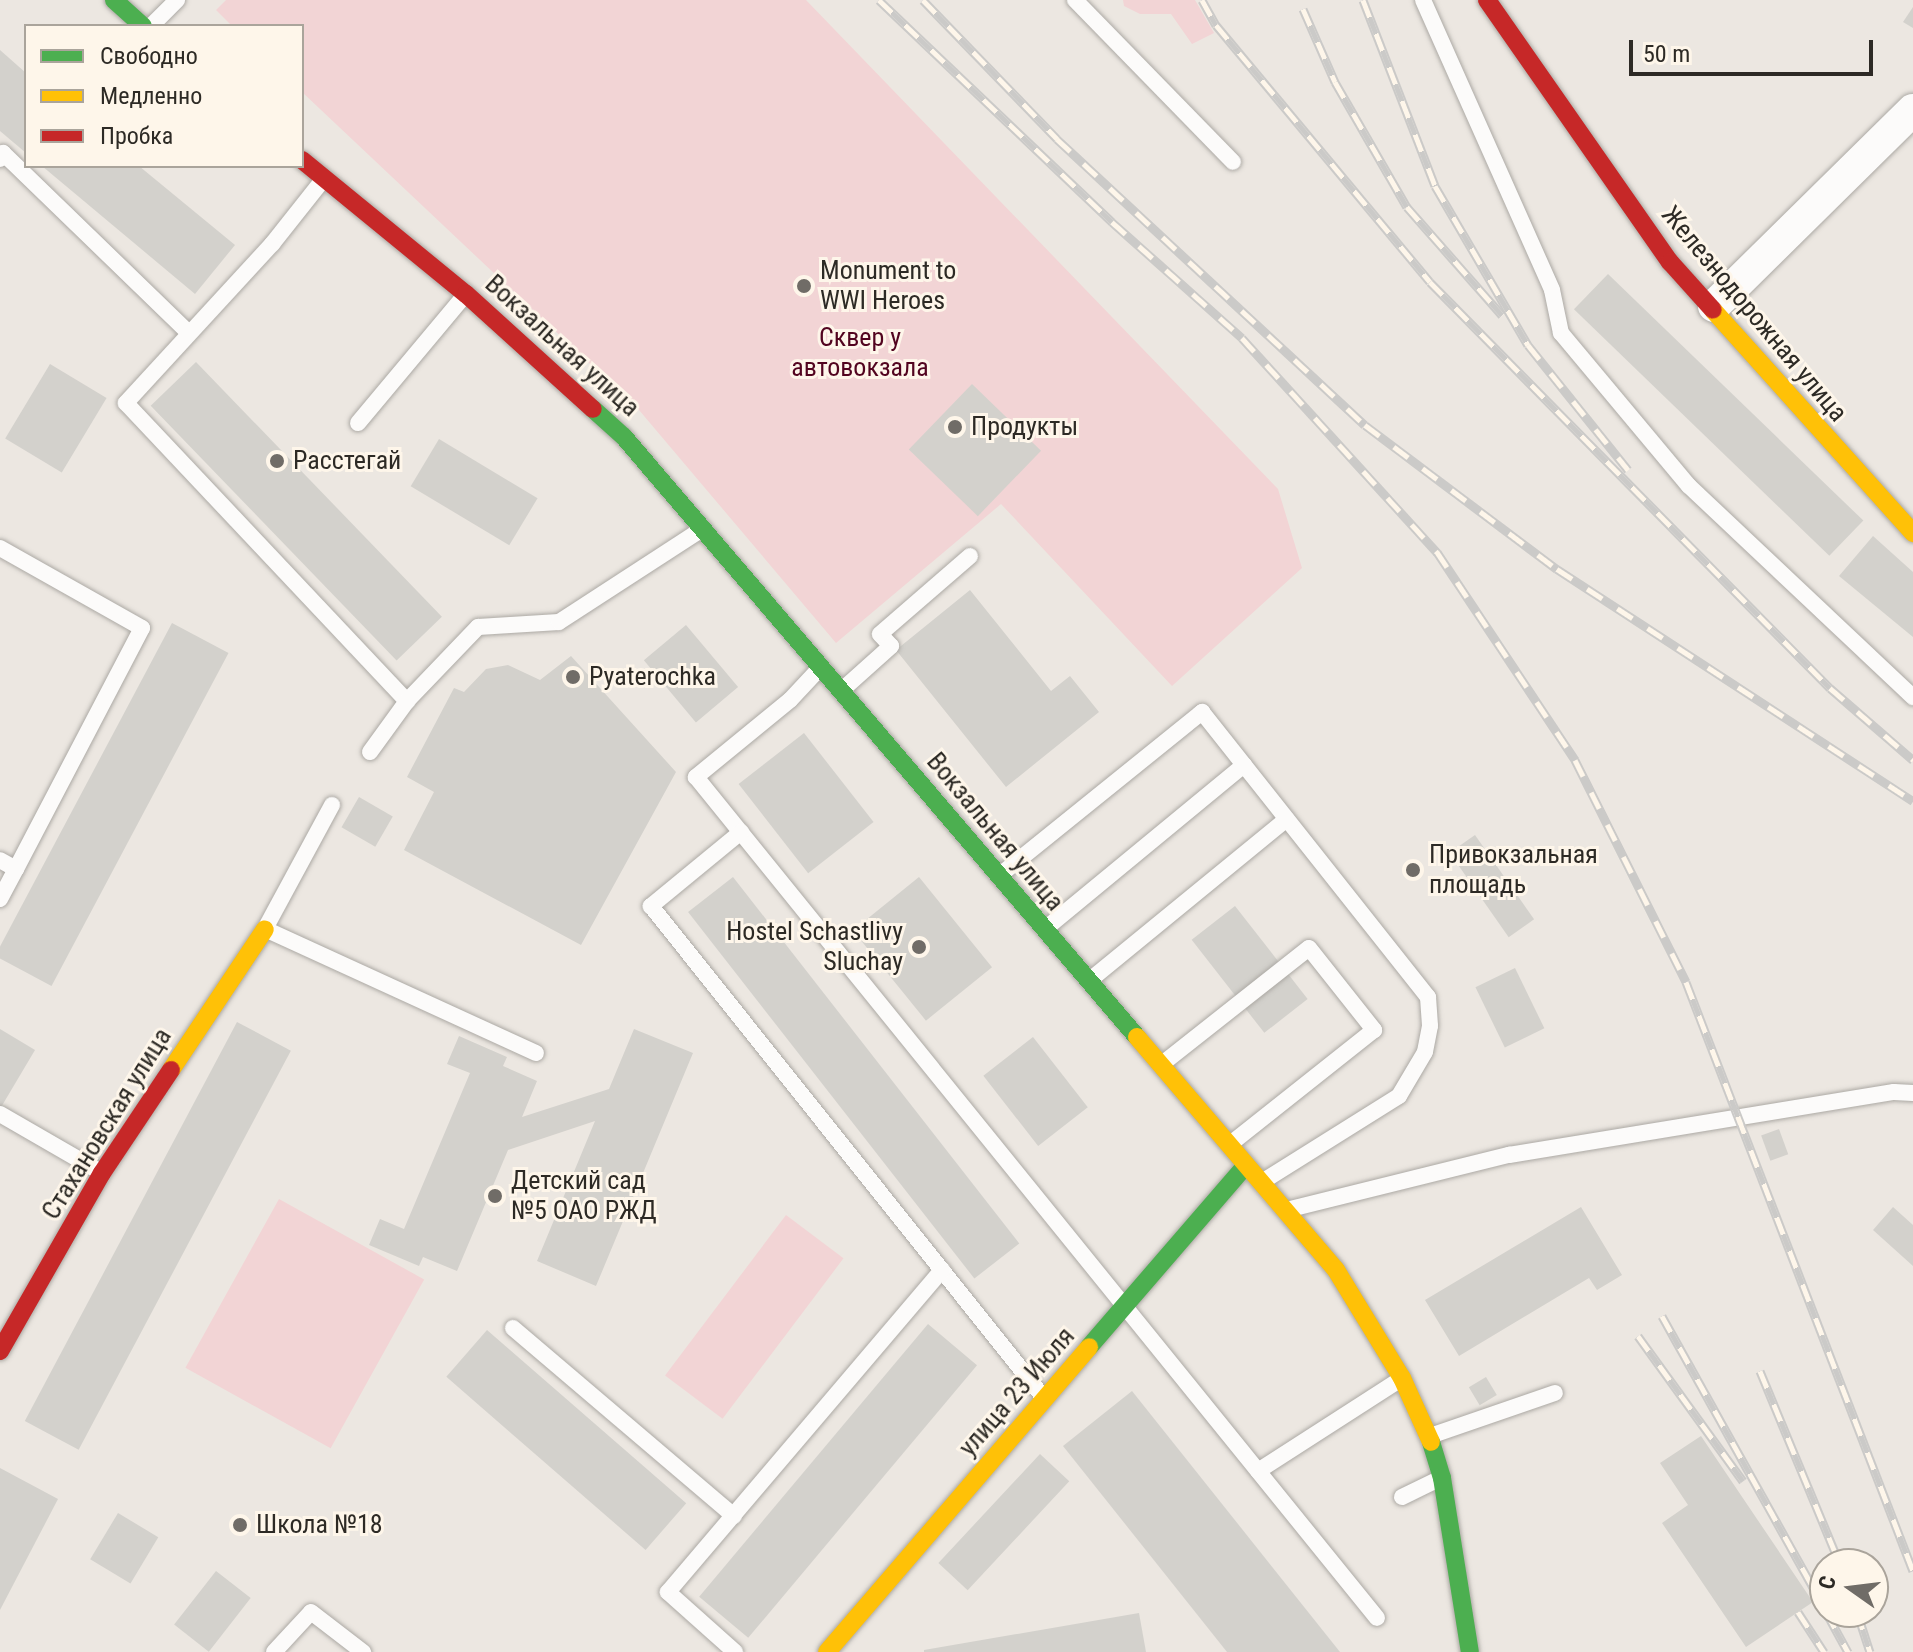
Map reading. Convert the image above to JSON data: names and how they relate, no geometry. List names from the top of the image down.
{
  "streets": {
    "main road": [
      "Железнодорожная улица",
      "Вокзальная улица",
      "Стахановская улица",
      "улица 23 Июля"
    ]
  },
  "crossings": [
    ["Вокзальная улица", "улица 23 Июля"]
  ],
  "parks": ["Сквер у автовокзала"],
  "places": [
    "Monument to WWI Heroes",
    "Продукты",
    "Расстегай",
    "Pyaterochka",
    "Привокзальная площадь",
    "Hostel Schastlivy Sluchay",
    "Детский сад №5 ОАО РЖД",
    "Школа №18"
  ],
  "legend": ["Свободно", "Медленно", "Пробка"],
  "scale_bar": "50 m",
  "north": "left"
}
